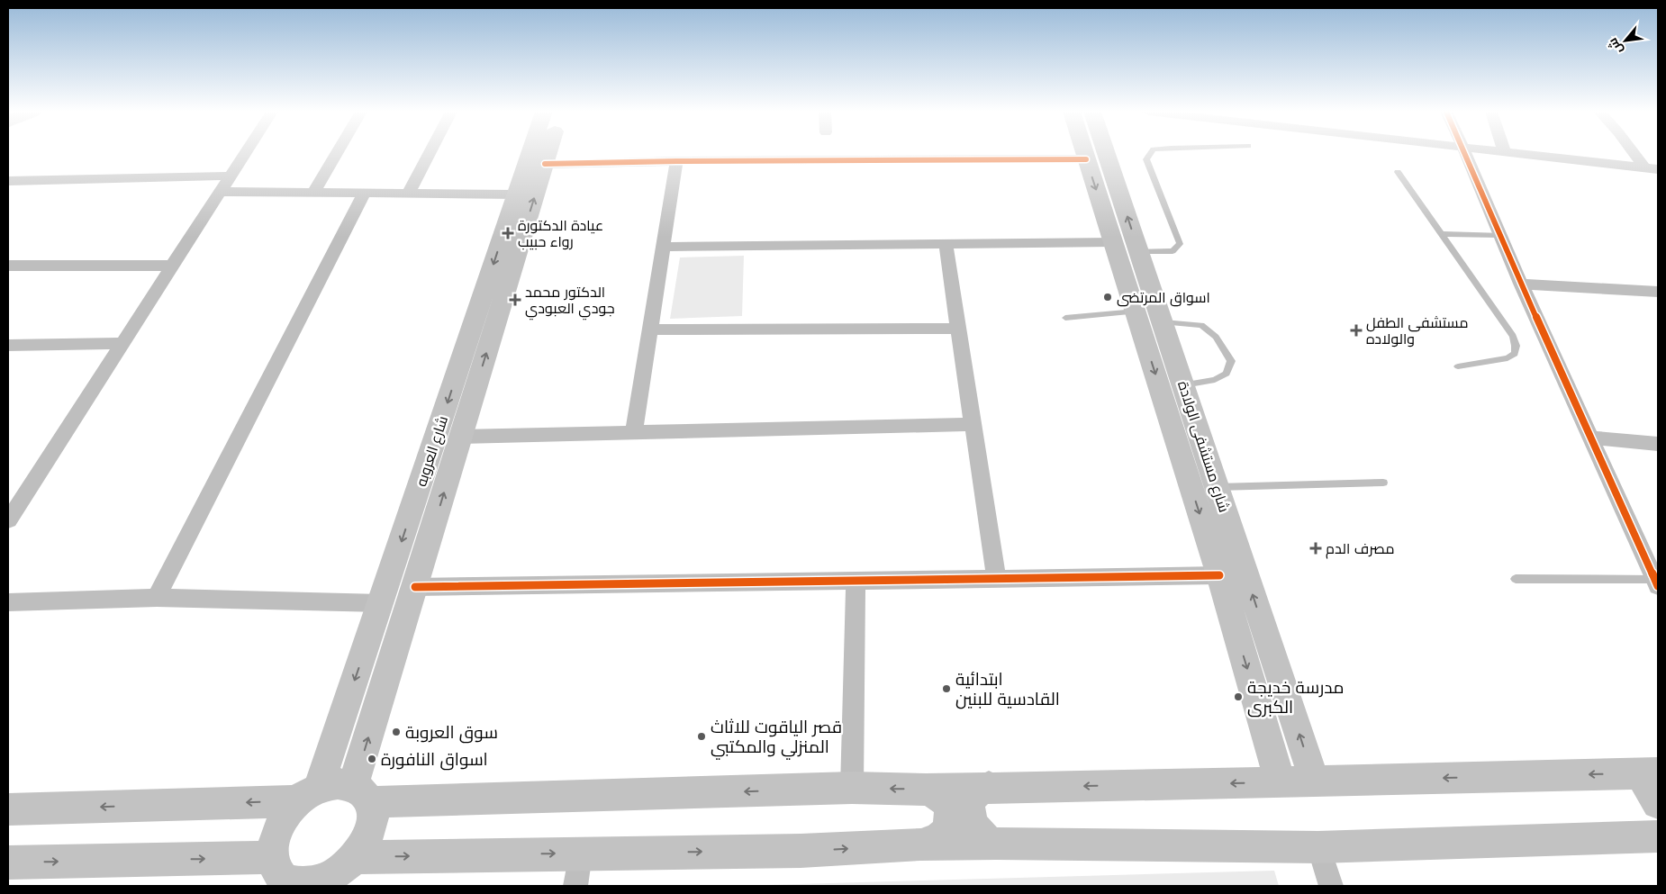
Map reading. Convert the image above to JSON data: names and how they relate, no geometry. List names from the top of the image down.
{
  "streets": {
    "main road": ["شارع مستشفى الولادة", "شارع العروبه"]
  },
  "places": {
    "health": [
      "عيادة الدكتورة رواء حبيب",
      "الدكتور محمد جودي العبودي",
      "مستشفى الطفل والولاده",
      "مصرف الدم"
    ],
    "other": [
      "اسواق المرتضى",
      "ابتدائية القادسية للبنين",
      "مدرسة خديجة الكبرى",
      "سوق العروبة",
      "قصر الياقوت للاثاث المنزلي والمكتبي",
      "اسواق النافورة"
    ]
  },
  "north": "bottom left"
}
